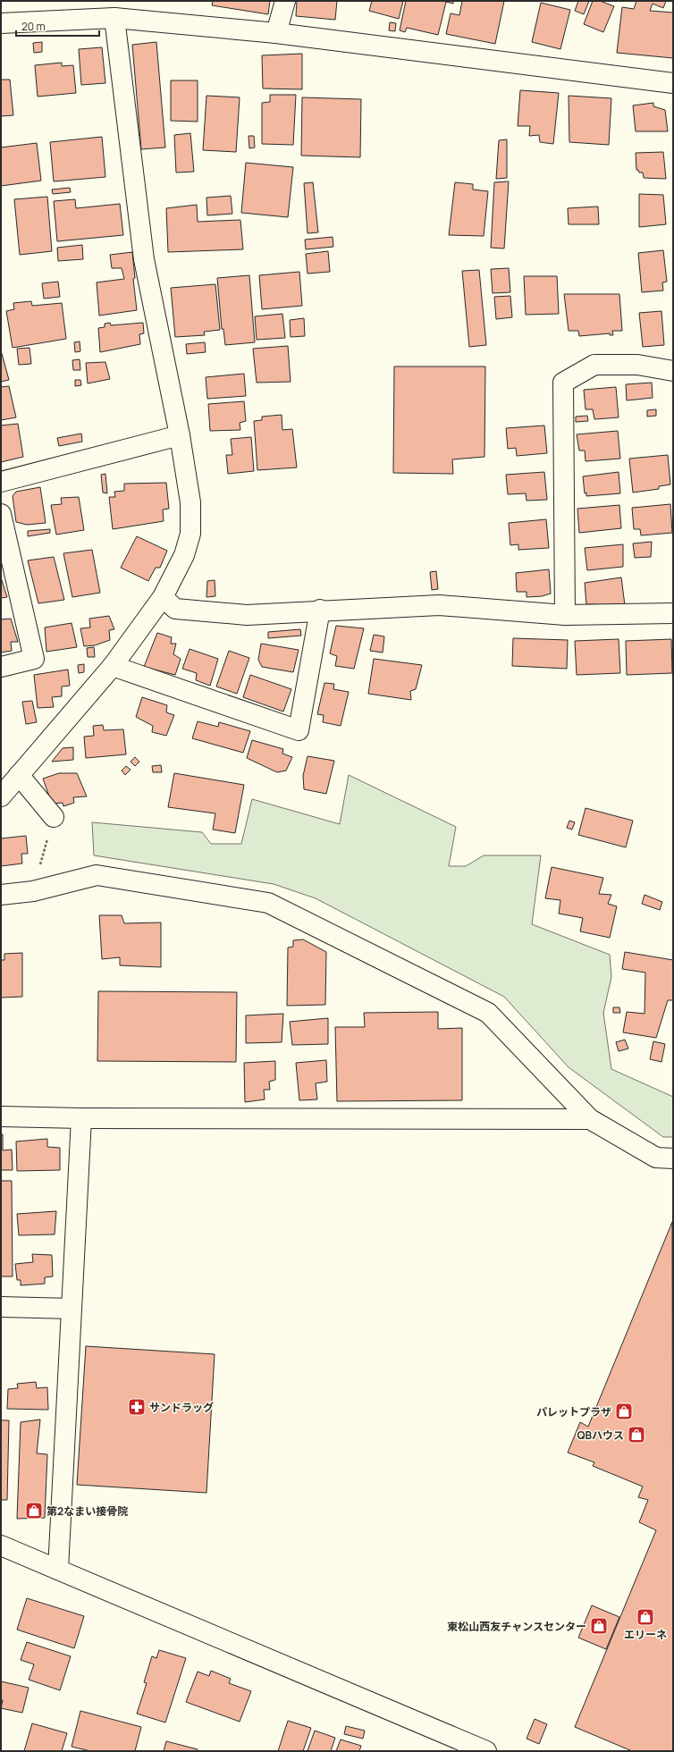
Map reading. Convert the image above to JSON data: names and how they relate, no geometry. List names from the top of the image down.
{
  "places": {
    "pharmacy": ["サンドラッグ"],
    "shop": [
      "パレットプラザ",
      "QBハウス",
      "第2なまい接骨院",
      "エリーネ",
      "東松山西友チャンスセンター"
    ]
  },
  "scale_bar": "20 m"
}
